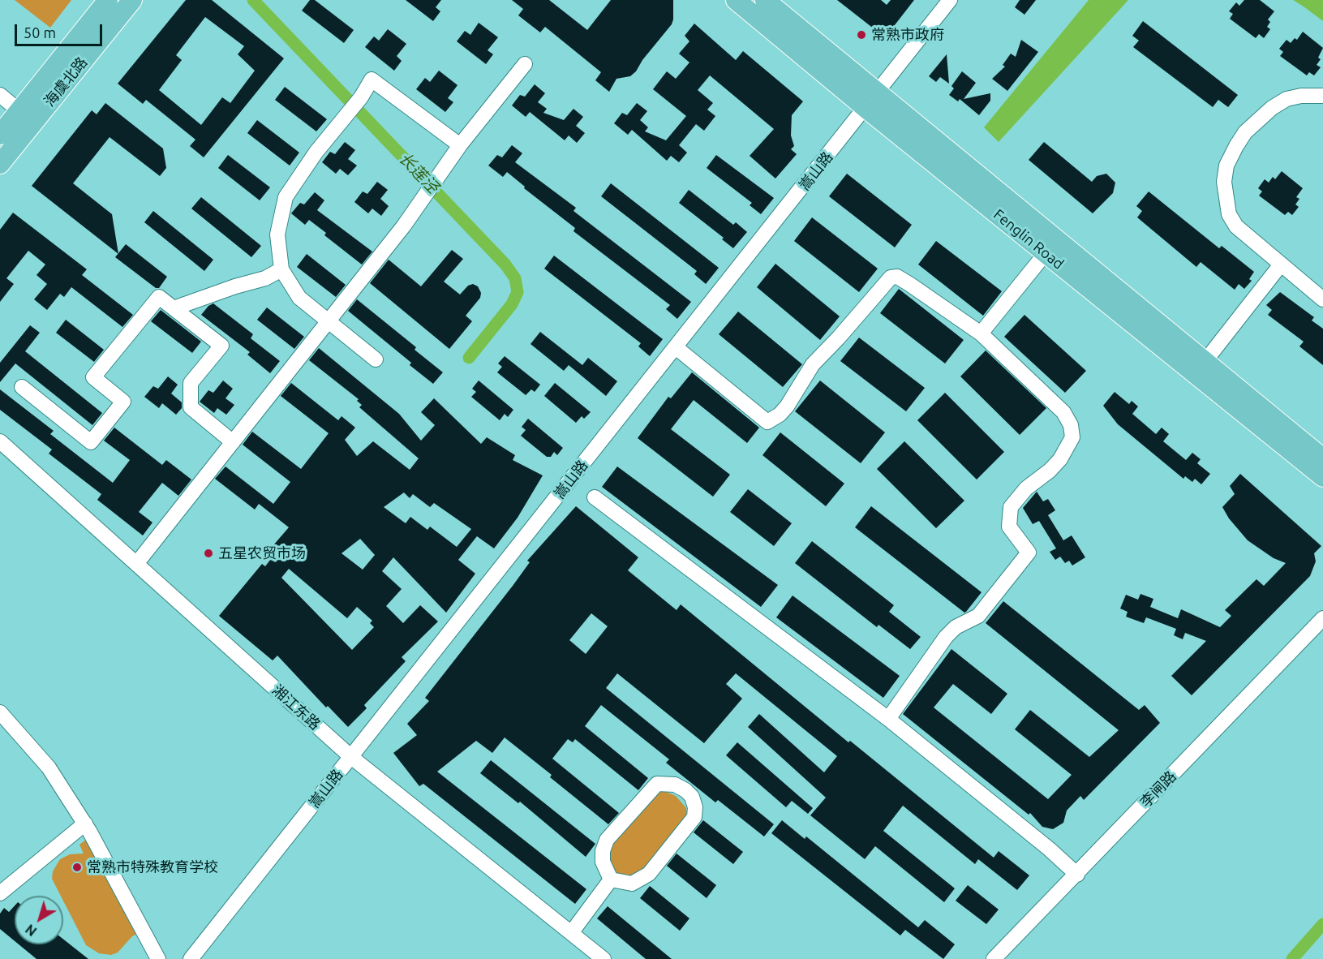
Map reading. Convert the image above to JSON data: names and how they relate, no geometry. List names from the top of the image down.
{
  "streets": {
    "main road": ["海虞北路", "Fenglin Road"],
    "street": ["嵩山路", "湘江东路", "李闸路"]
  },
  "crossings": [
    ["嵩山路", "Fenglin Road"],
    ["嵩山路", "湘江东路"]
  ],
  "water": ["长莲泾"],
  "places": ["常熟市政府", "五星农贸市场", "常熟市特殊教育学校"],
  "scale_bar": "50 m",
  "north": "bottom left"
}
